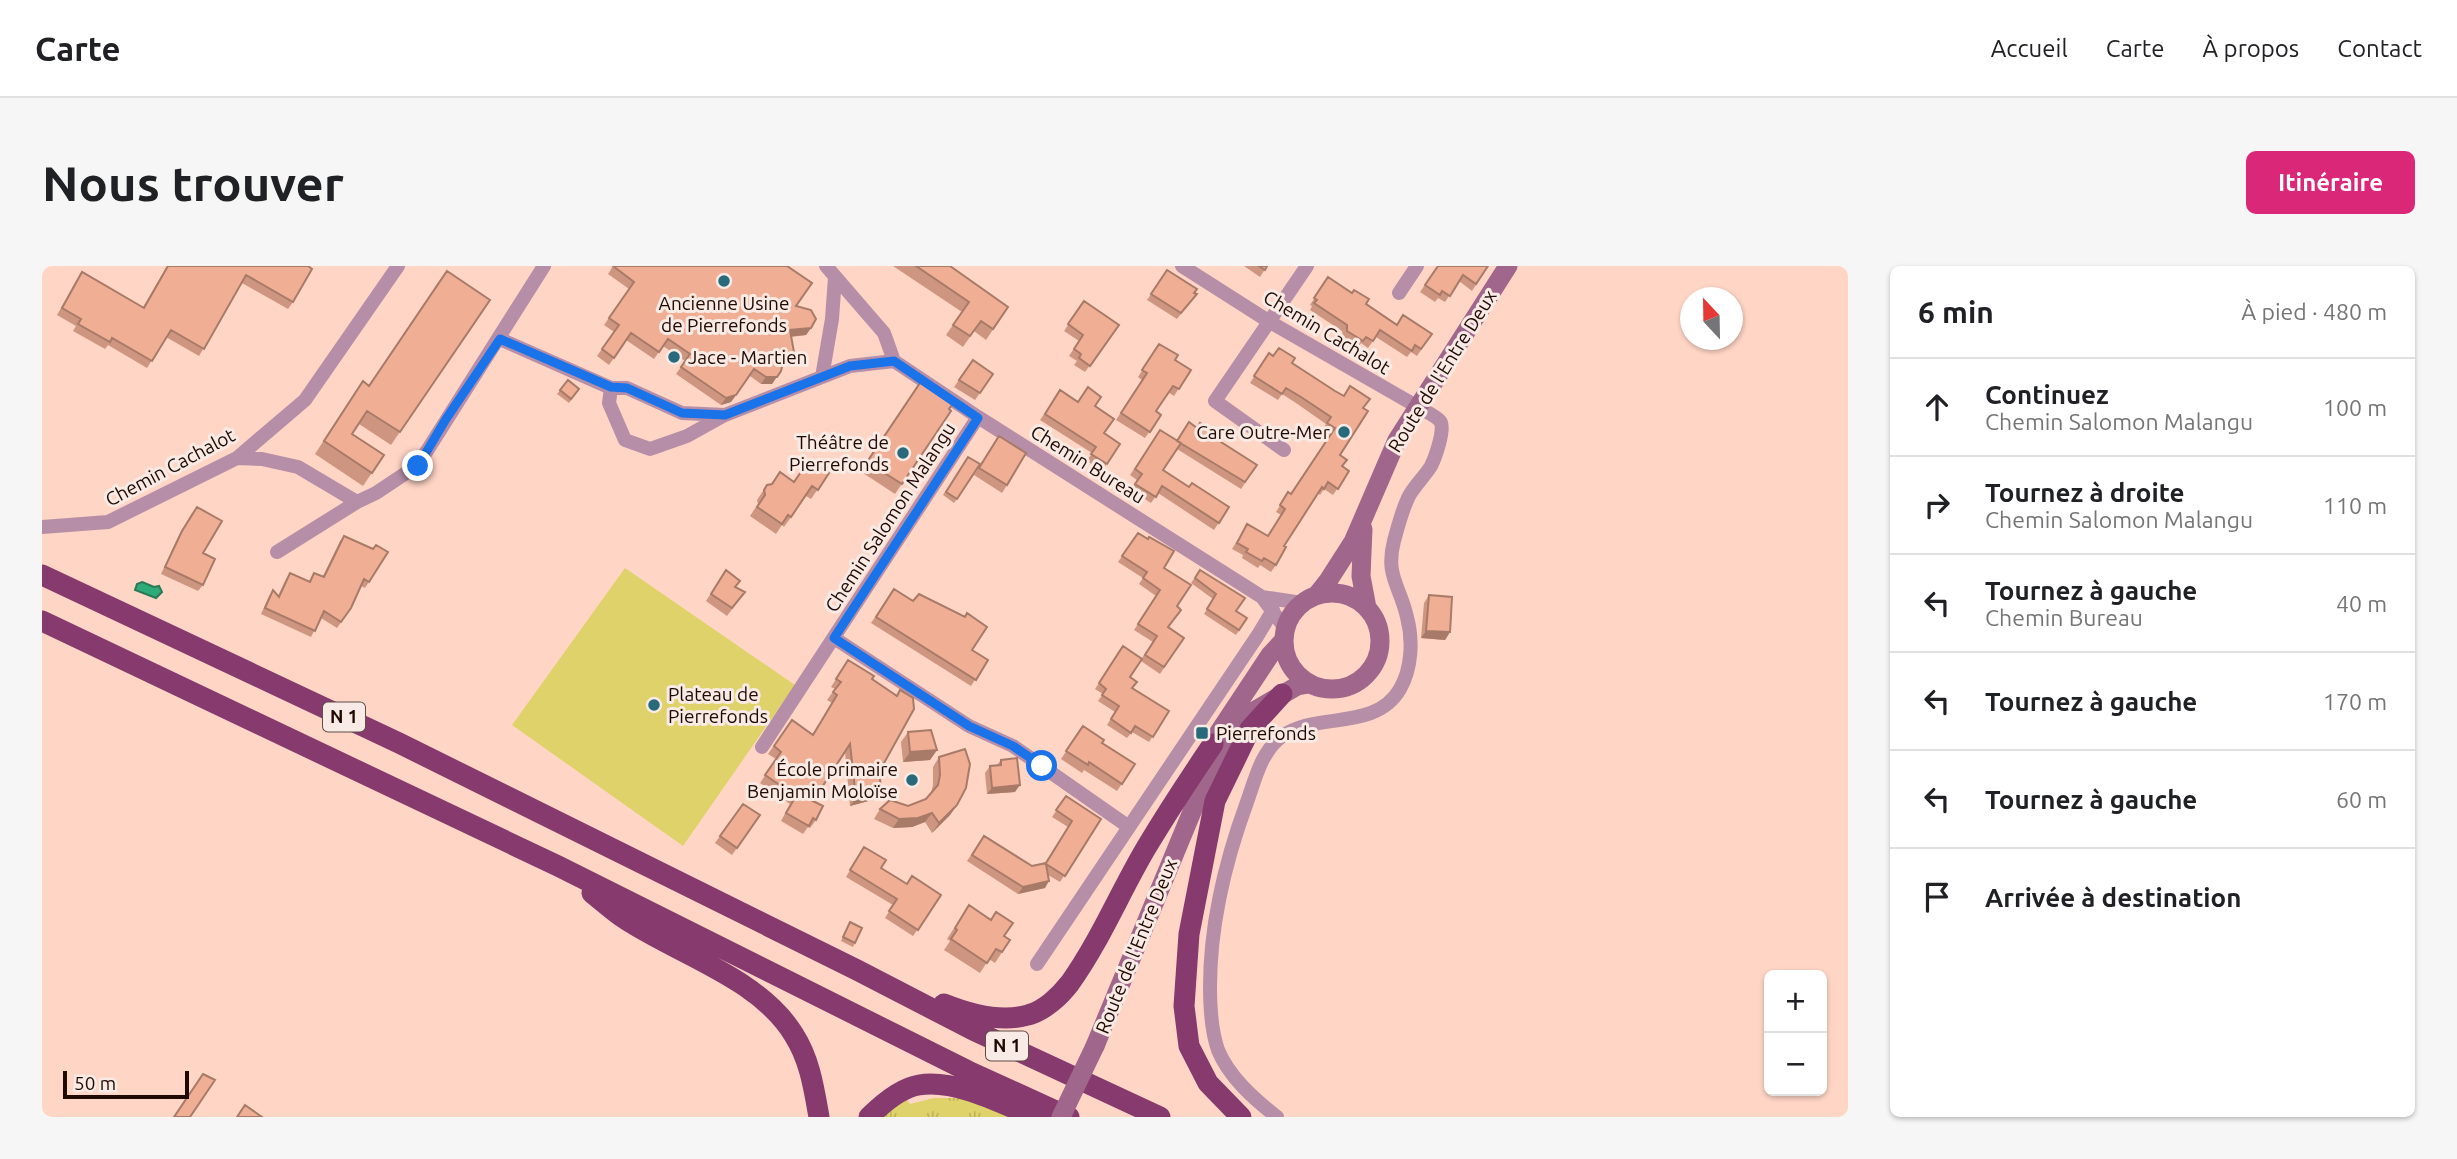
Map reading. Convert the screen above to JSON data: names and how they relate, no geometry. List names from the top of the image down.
{
  "streets": {
    "highway": ["N 1"],
    "main road": ["Route de l'Entre Deux"],
    "street": ["Chemin Cachalot", "Chemin Bureau", "Chemin Salomon Malangu"]
  },
  "crossings": [
    ["Chemin Cachalot", "Route de l'Entre Deux"],
    ["Route de l'Entre Deux", "Chemin Bureau"],
    ["Chemin Bureau", "Chemin Salomon Malangu"]
  ],
  "places": {
    "other": [
      "Ancienne Usine de Pierrefonds",
      "Jace - Martien",
      "Care Outre-Mer",
      "Théâtre de Pierrefonds",
      "Plateau de Pierrefonds",
      "École primaire Benjamin Moloïse"
    ],
    "transit": ["Pierrefonds"]
  },
  "scale_bar": "50 m",
  "north": "top",
  "page": {
    "header": "Carte",
    "nav": [
      "Accueil",
      "Carte",
      "À propos",
      "Contact"
    ],
    "buttons": "Itinéraire",
    "title": "Nous trouver",
    "heading": ["6 min", "À pied · 480 m"],
    "list": [
      ["Continuez", "Chemin Salomon Malangu", "100 m"],
      ["Tournez à droite", "Chemin Salomon Malangu", "110 m"],
      ["Tournez à gauche", "Chemin Bureau", "40 m"],
      ["Tournez à gauche", "170 m"],
      ["Tournez à gauche", "60 m"],
      "Arrivée à destination"
    ],
    "map_buttons": ["+", "−"],
    "scale": "50 m"
  }
}
